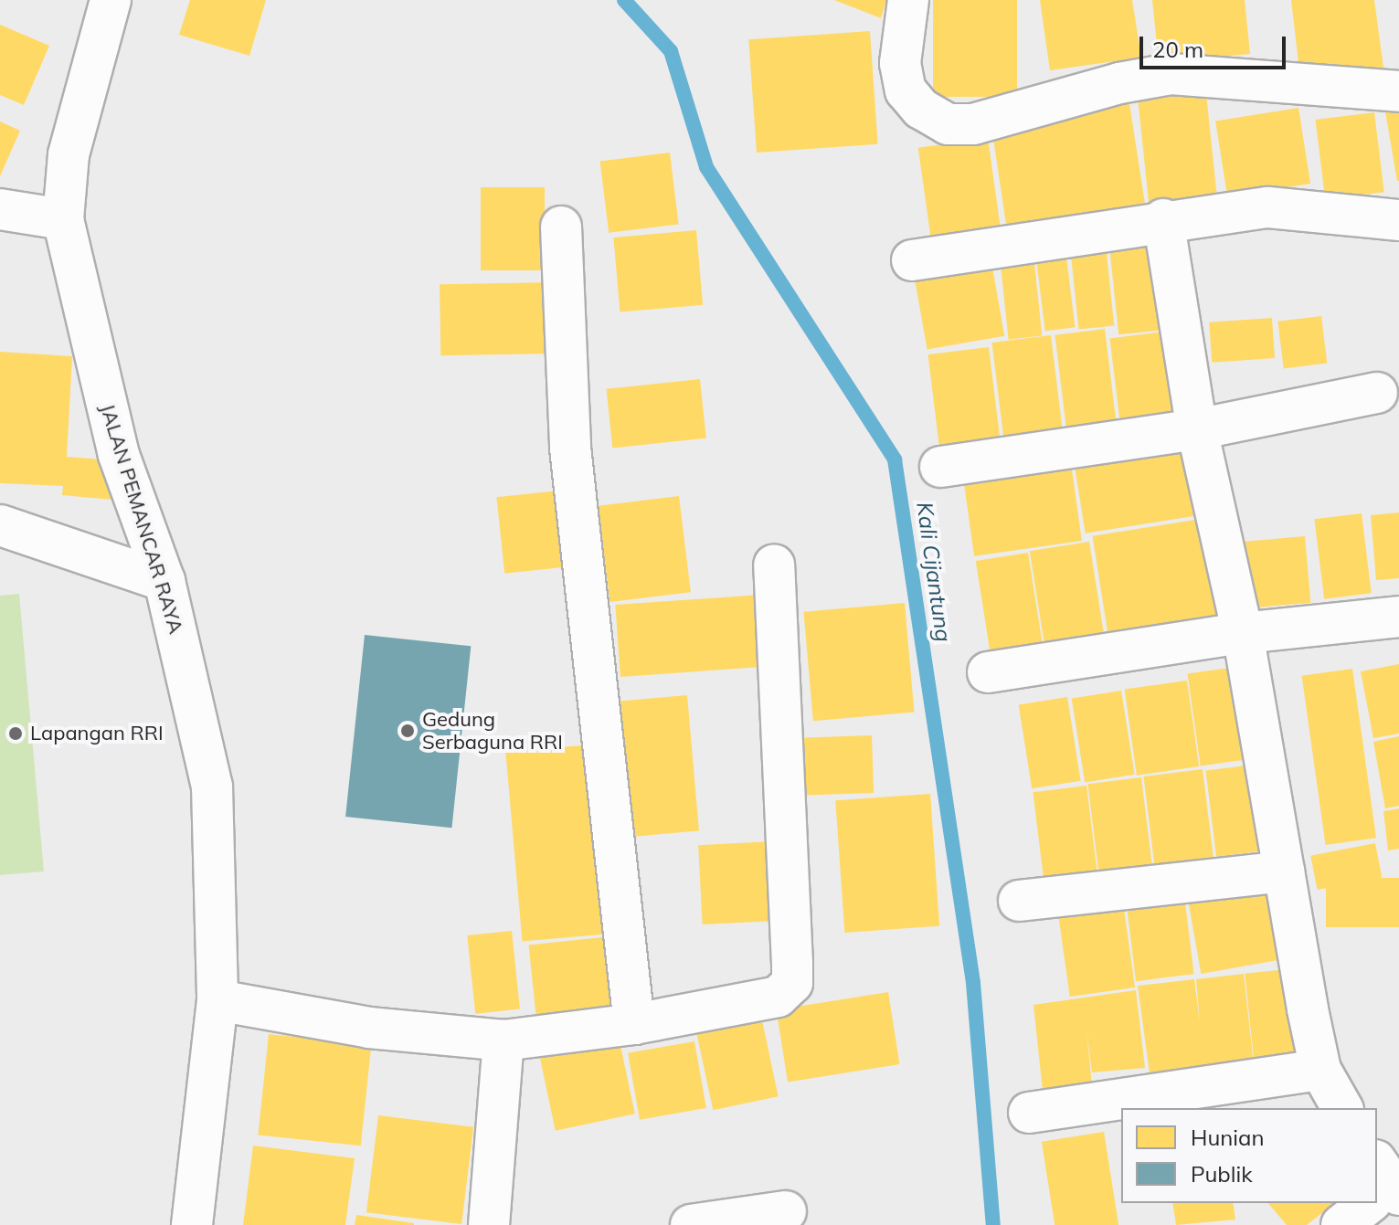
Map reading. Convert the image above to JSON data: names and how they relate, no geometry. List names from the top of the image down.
{
  "streets": {
    "street": ["JALAN PEMANCAR RAYA"]
  },
  "water": ["Kali Cijantung"],
  "places": ["Gedung Serbaguna RRI", "Lapangan RRI"],
  "legend": ["Hunian", "Publik"],
  "scale_bar": "20 m"
}
